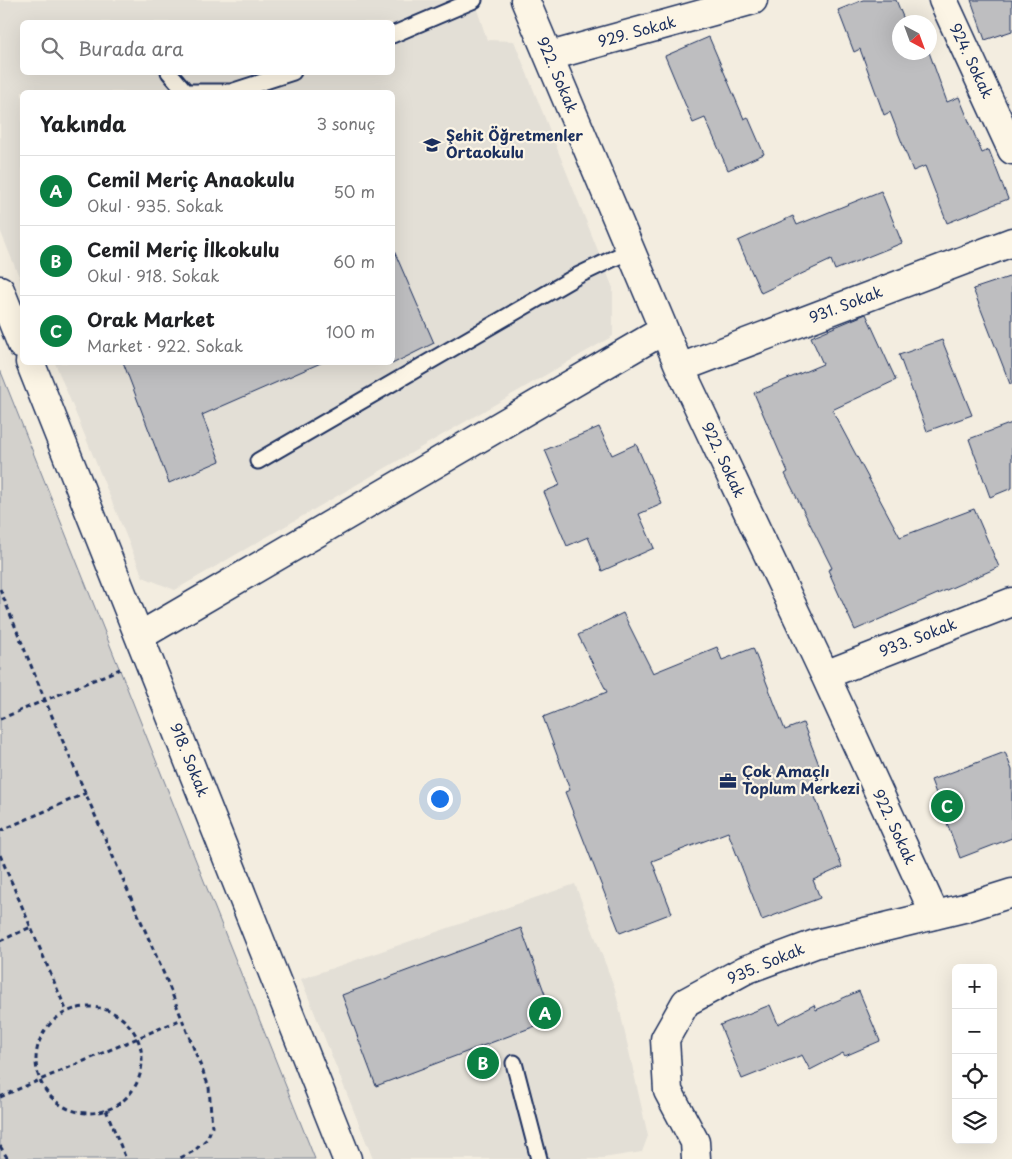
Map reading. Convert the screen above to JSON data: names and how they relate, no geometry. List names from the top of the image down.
{
  "streets": {
    "street": [
      "929. Sokak",
      "924. Sokak",
      "922. Sokak",
      "931. Sokak",
      "933. Sokak",
      "918. Sokak",
      "935. Sokak"
    ]
  },
  "crossings": [
    ["929. Sokak", "922. Sokak"],
    ["922. Sokak", "931. Sokak"],
    ["922. Sokak", "933. Sokak"],
    ["922. Sokak", "935. Sokak"]
  ],
  "places": {
    "school or university": ["Şehit Öğretmenler Ortaokulu"],
    "office": ["Çok Amaçlı Toplum Merkezi"]
  },
  "north": "bottom right",
  "page": {
    "search": "Burada ara",
    "heading": ["Yakında", "3 sonuç"],
    "list": [
      {
        "mark": "A",
        "name": "Cemil Meriç Anaokulu",
        "note": "Okul · 935. Sokak",
        "value": "50 m"
      },
      {
        "mark": "B",
        "name": "Cemil Meriç İlkokulu",
        "note": "Okul · 918. Sokak",
        "value": "60 m"
      },
      {
        "mark": "C",
        "name": "Orak Market",
        "note": "Market · 922. Sokak",
        "value": "100 m"
      }
    ],
    "pins": ["C", "A", "B"],
    "map_buttons": ["+", "−"]
  }
}
